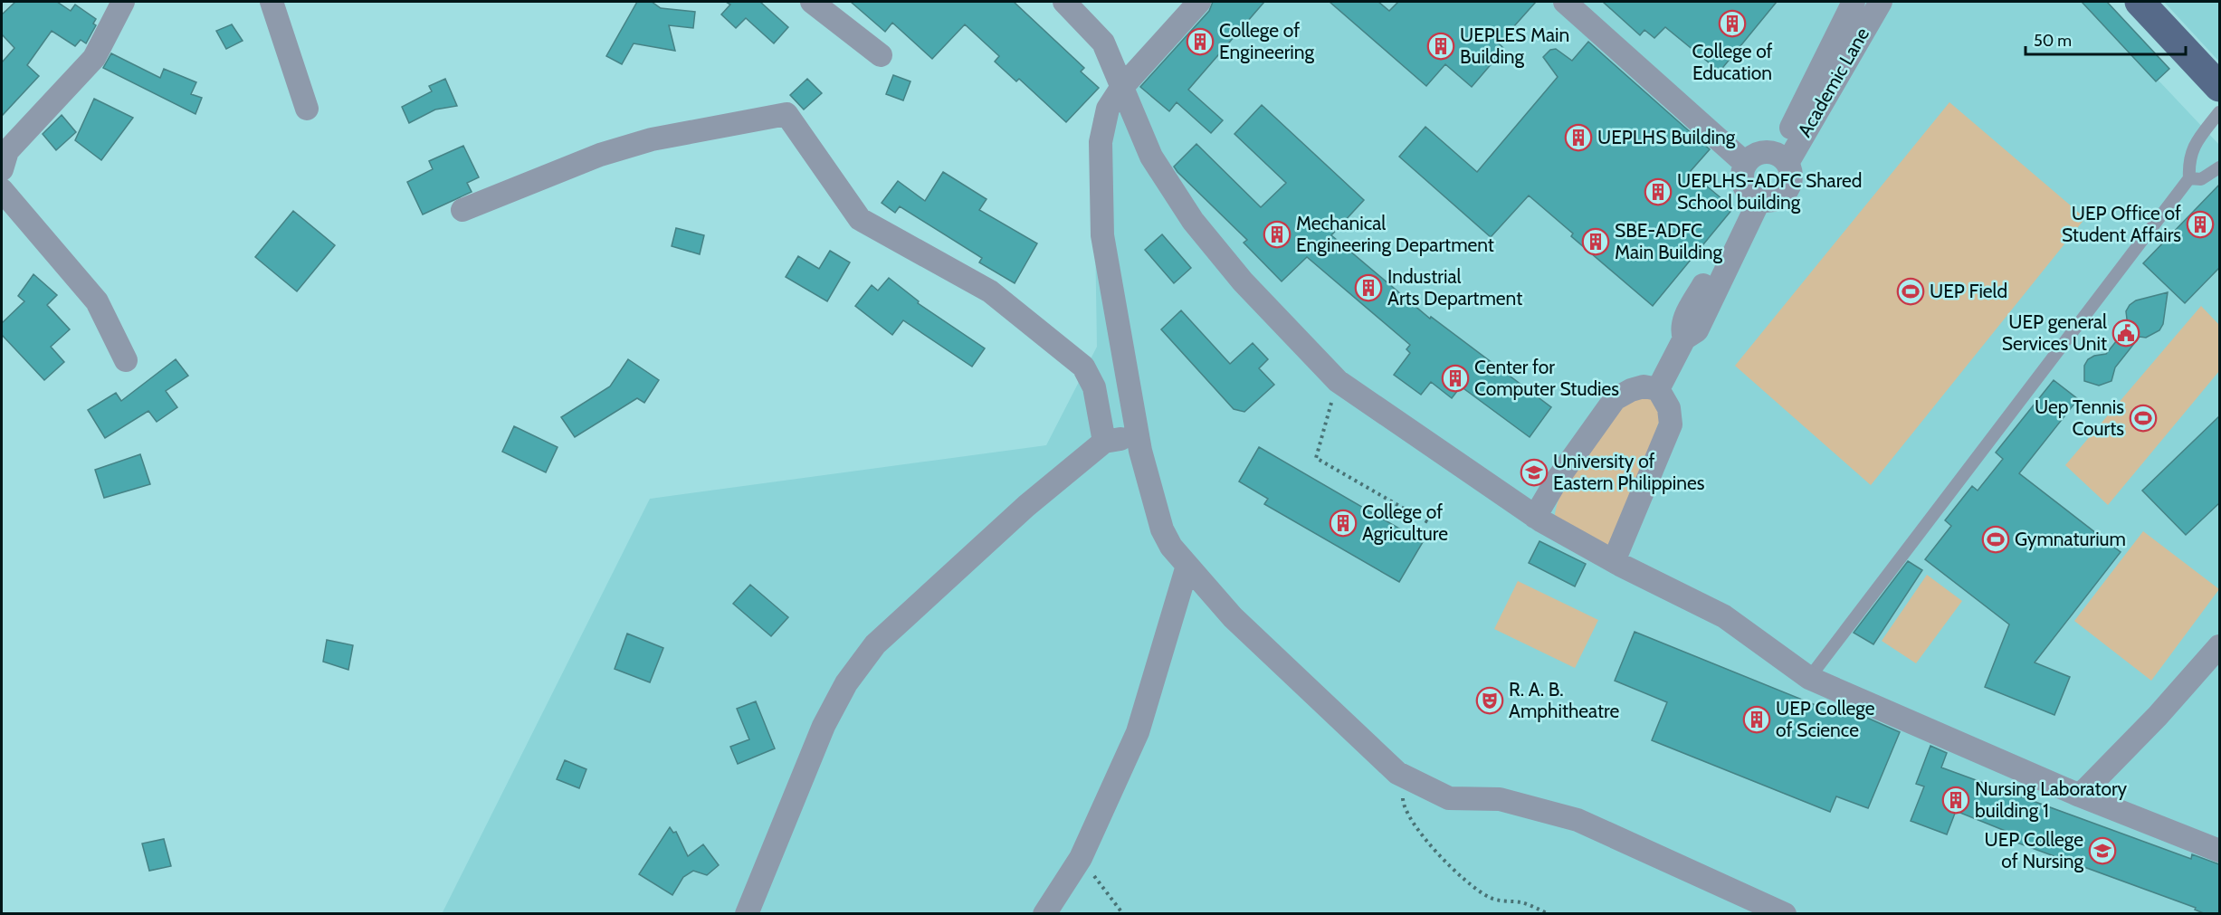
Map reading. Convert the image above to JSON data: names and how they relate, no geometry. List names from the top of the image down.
{
  "streets": {
    "street": ["Academic Lane"]
  },
  "places": {
    "building": [
      "College of Education",
      "College of Engineering",
      "UEPLES Main Building",
      "UEPLHS Building",
      "UEPLHS-ADFC Shared School building",
      "UEP Office of Student Affairs",
      "Mechanical Engineering Department",
      "SBE-ADFC Main Building",
      "Industrial Arts Department",
      "Center for Computer Studies",
      "College of Agriculture",
      "UEP College of Science",
      "Nursing Laboratory building 1"
    ],
    "sports": ["UEP Field", "Uep Tennis Courts", "Gymnaturium"],
    "public building": ["UEP general Services Unit"],
    "school or university": ["University of Eastern Philippines", "UEP College of Nursing"],
    "theatre": ["R. A. B. Amphitheatre"]
  },
  "scale_bar": "50 m"
}
